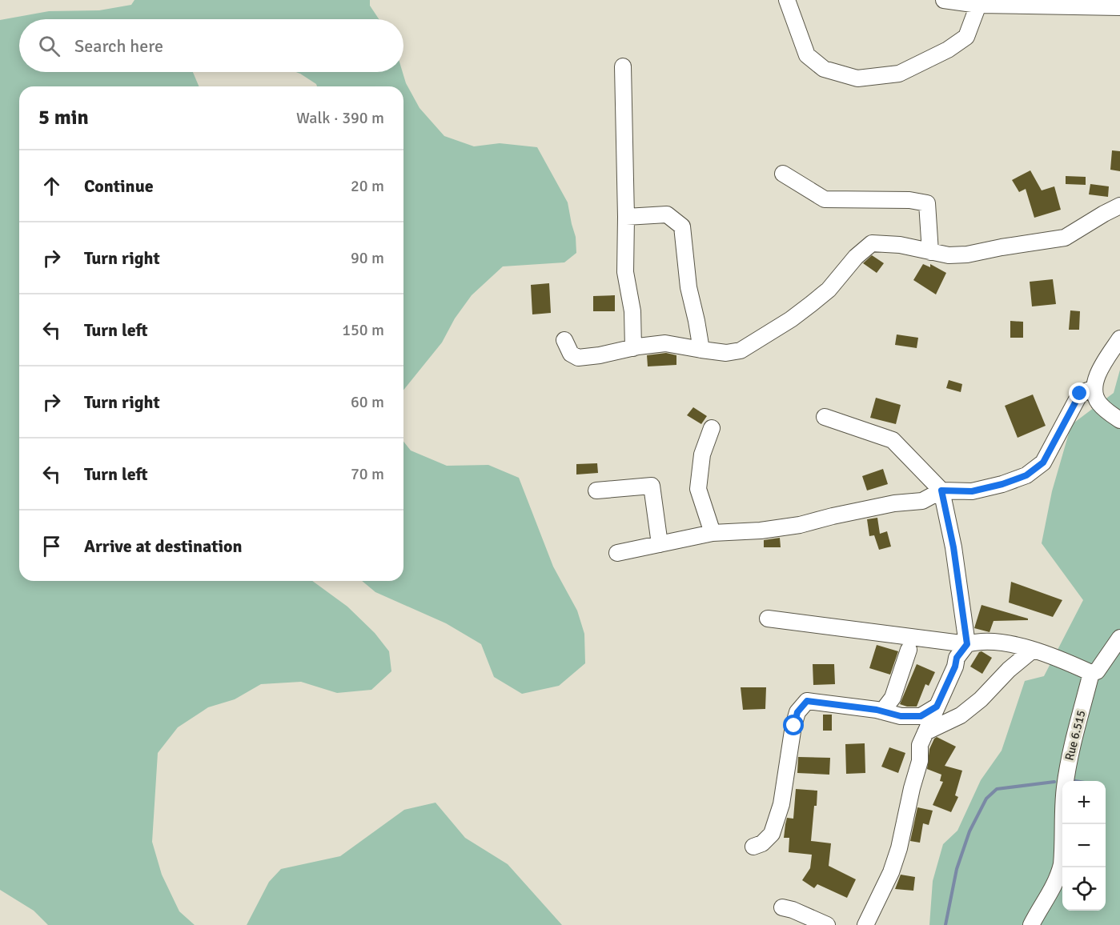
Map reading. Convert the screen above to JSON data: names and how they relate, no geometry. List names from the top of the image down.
{
  "streets": {
    "street": ["Rue 6.515"]
  },
  "page": {
    "search": "Search here",
    "heading": ["5 min", "Walk · 390 m"],
    "list": [
      ["Continue", "20 m"],
      ["Turn right", "90 m"],
      ["Turn left", "150 m"],
      ["Turn right", "60 m"],
      ["Turn left", "70 m"],
      "Arrive at destination"
    ],
    "map_buttons": ["+", "−"]
  }
}
